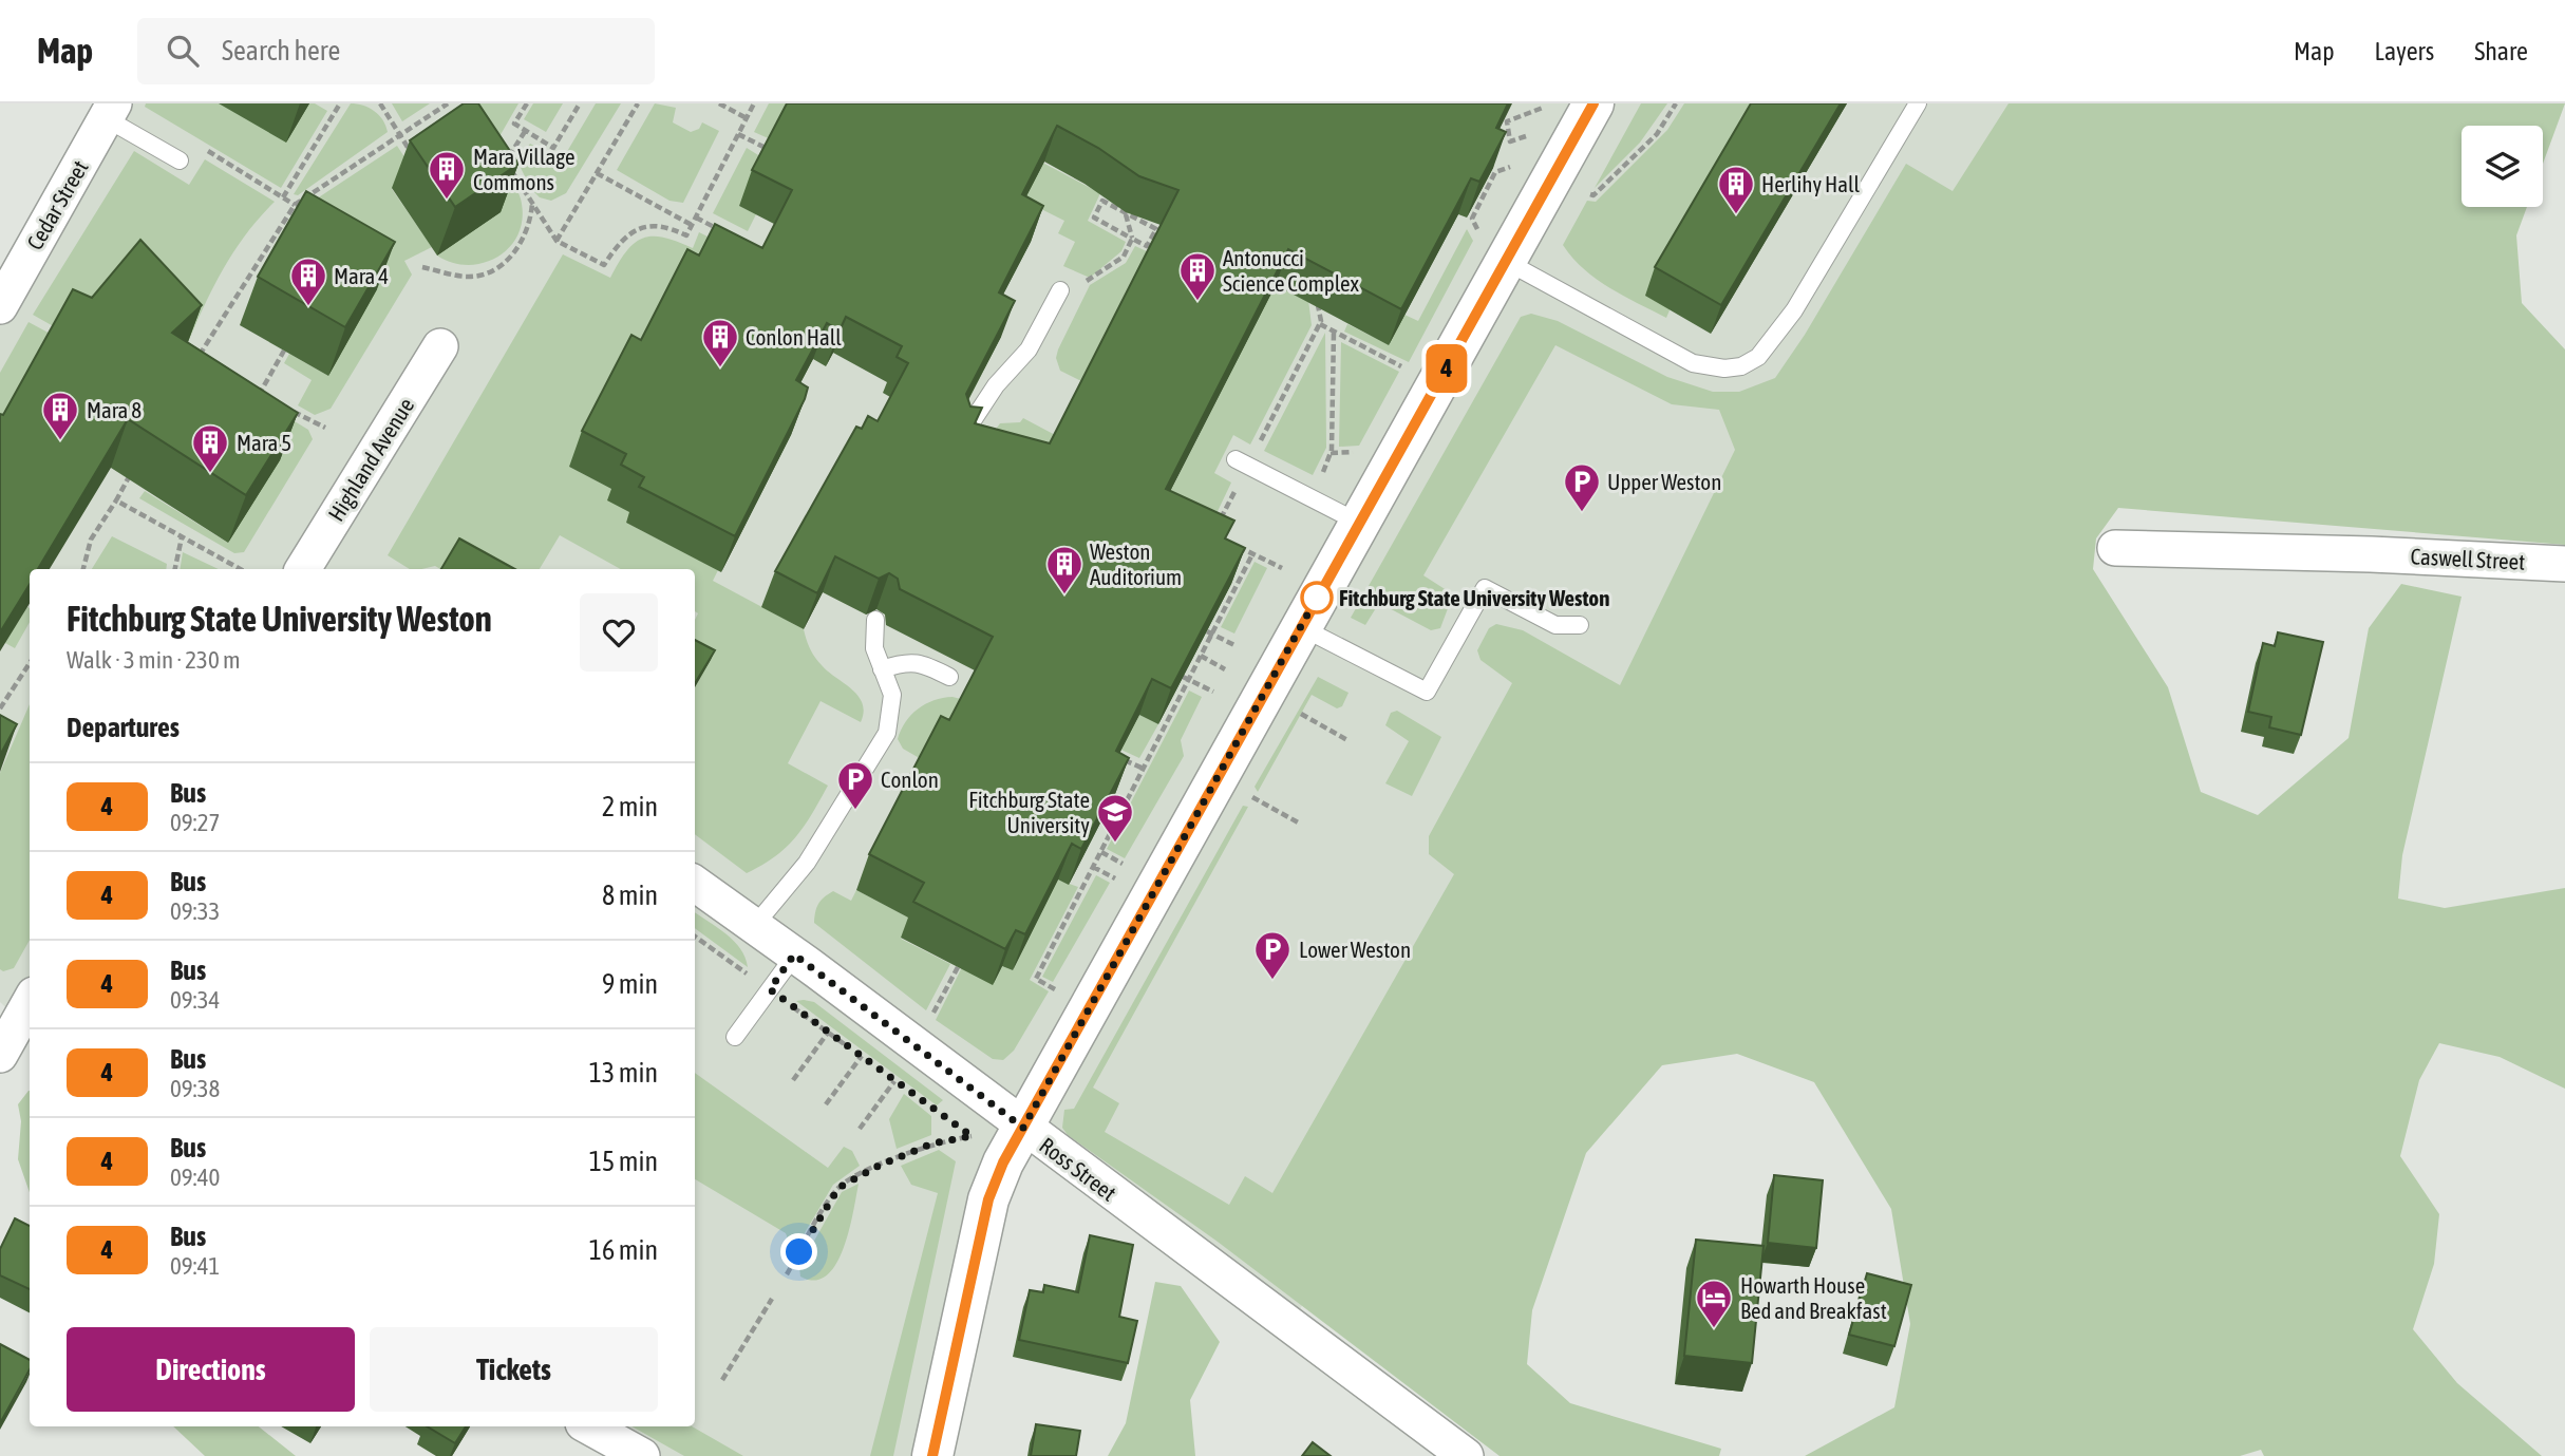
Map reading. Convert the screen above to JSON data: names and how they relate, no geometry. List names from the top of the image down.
{
  "streets": {
    "street": [
      "Cedar Street",
      "Highland Avenue",
      "Caswell Street",
      "Ross Street"
    ]
  },
  "places": {
    "building": [
      "Mara Village Commons",
      "Herlihy Hall",
      "Antonucci Science Complex",
      "Mara 4",
      "Conlon Hall",
      "Mara 8",
      "Mara 5",
      "Weston Auditorium"
    ],
    "parking": ["Upper Weston", "Conlon", "Lower Weston"],
    "other": ["Fitchburg State University Weston"],
    "school or university": ["Fitchburg State University"],
    "hotel": ["Howarth House Bed and Breakfast"]
  },
  "lines": ["bus line 4"],
  "page": {
    "header": "Map",
    "search": "Search here",
    "nav": ["Map", "Layers", "Share"],
    "on_map": "4",
    "heading": [
      ["Fitchburg State University Weston", "Walk · 3 min · 230 m"],
      "Departures"
    ],
    "list": [
      {
        "mark": "4",
        "name": "Bus",
        "note": "09:27",
        "value": "2 min"
      },
      {
        "mark": "4",
        "name": "Bus",
        "note": "09:33",
        "value": "8 min"
      },
      {
        "mark": "4",
        "name": "Bus",
        "note": "09:34",
        "value": "9 min"
      },
      {
        "mark": "4",
        "name": "Bus",
        "note": "09:38",
        "value": "13 min"
      },
      {
        "mark": "4",
        "name": "Bus",
        "note": "09:40",
        "value": "15 min"
      },
      {
        "mark": "4",
        "name": "Bus",
        "note": "09:41",
        "value": "16 min"
      }
    ],
    "buttons": ["Directions", "Tickets"]
  }
}
